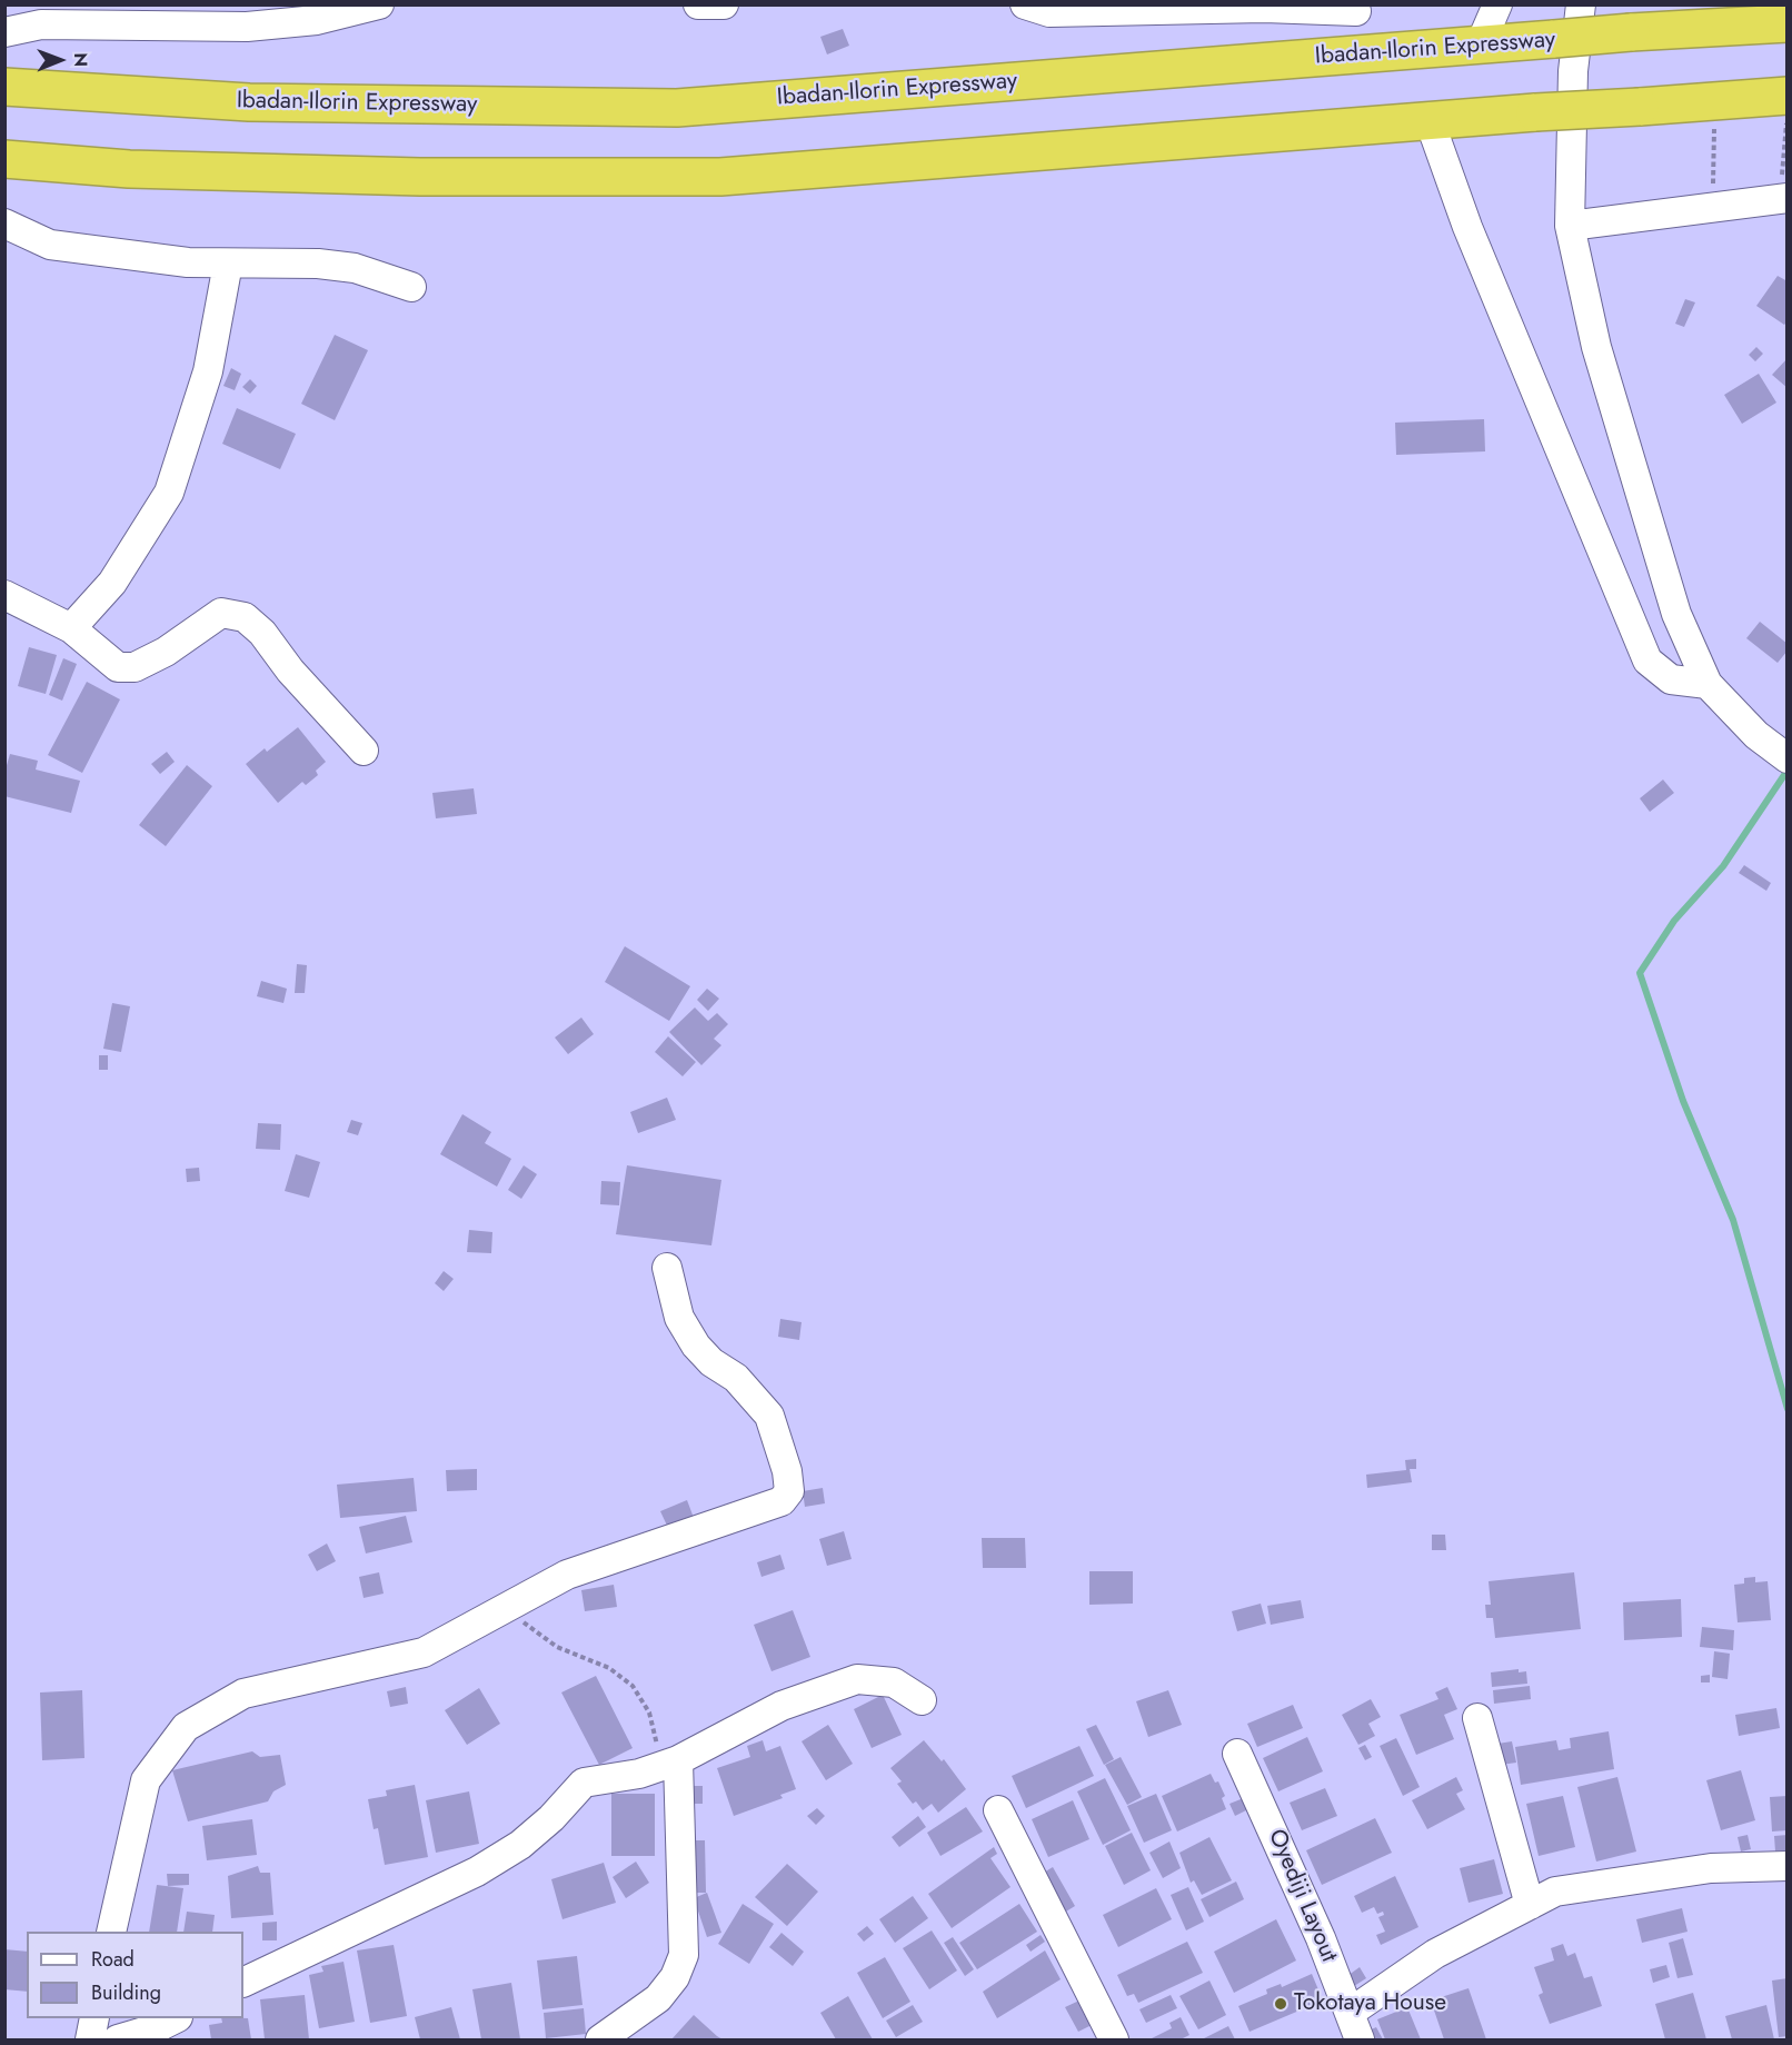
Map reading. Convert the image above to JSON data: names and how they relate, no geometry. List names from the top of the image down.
{
  "streets": {
    "highway": ["Ibadan-Ilorin Expressway"],
    "street": ["Oyediji Layout"]
  },
  "places": ["Tokotaya House"],
  "legend": ["Road", "Building"],
  "north": "right"
}
